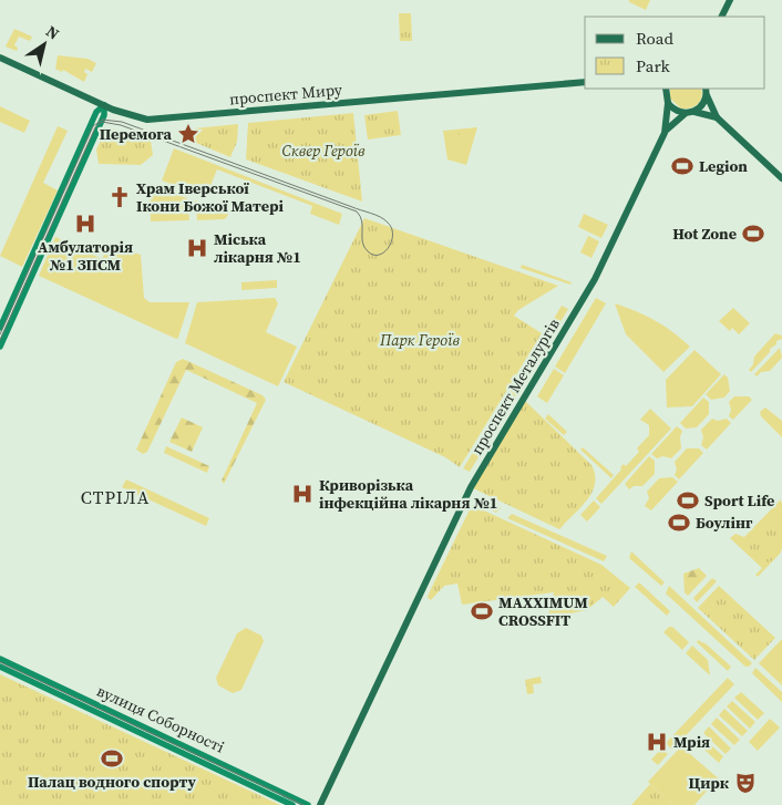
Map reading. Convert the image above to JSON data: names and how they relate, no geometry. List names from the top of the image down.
{
  "streets": {
    "main road": ["проспект Миру", "проспект Металургів", "вулиця Соборності"]
  },
  "districts": ["СТРІЛА"],
  "parks": ["Сквер Героїв", "Парк Героїв"],
  "places": {
    "place": ["Перемога"],
    "sports": [
      "Legion",
      "Hot Zone",
      "Sport Life",
      "Боулінг",
      "MAXXIMUM CROSSFIT",
      "Палац водного спорту"
    ],
    "church": ["Храм Іверської Ікони Божої Матері"],
    "hospital": [
      "Амбулаторія №1 ЗПСМ",
      "Міська лікарня №1",
      "Криворізька інфекційна лікарня №1",
      "Мрія"
    ],
    "theatre": ["Цирк"]
  },
  "legend": ["Road", "Park"],
  "north": "top right"
}
